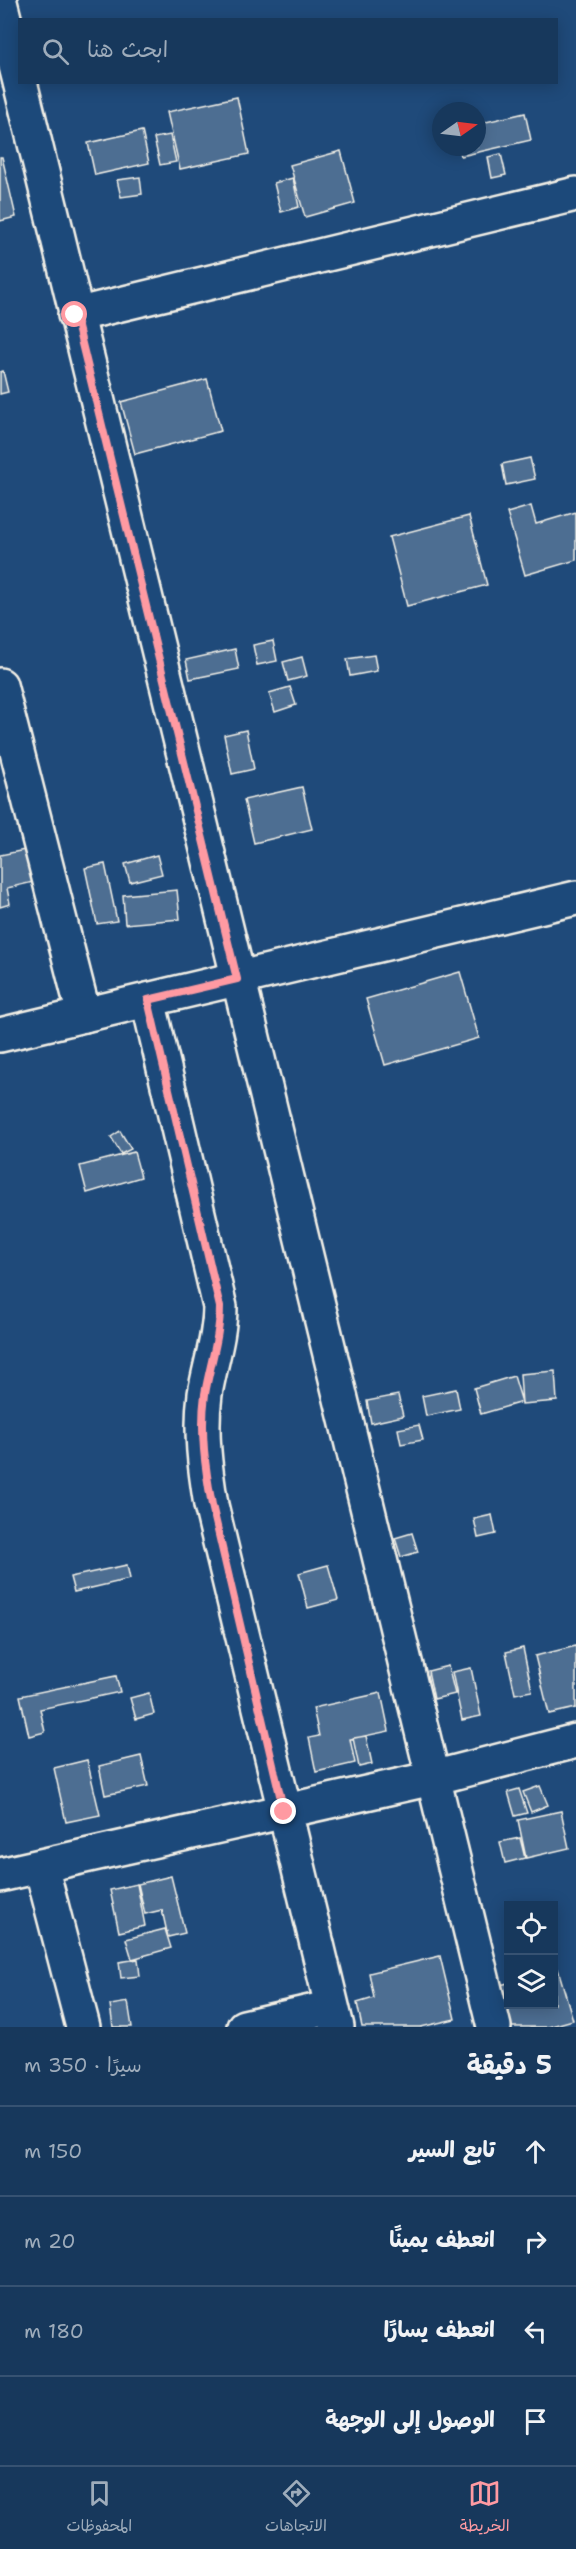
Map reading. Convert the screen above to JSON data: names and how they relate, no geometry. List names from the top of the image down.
{
  "north": "right",
  "page": {
    "search": "ابحث هنا",
    "heading": ["5 دقيقة", "سيرًا · 350 m"],
    "list": [
      ["تابع السير", "150 m"],
      ["انعطف يمينًا", "20 m"],
      ["انعطف يسارًا", "180 m"],
      "الوصول إلى الوجهة"
    ],
    "nav": ["الخريطة", "الاتجاهات", "المحفوظات"]
  }
}
